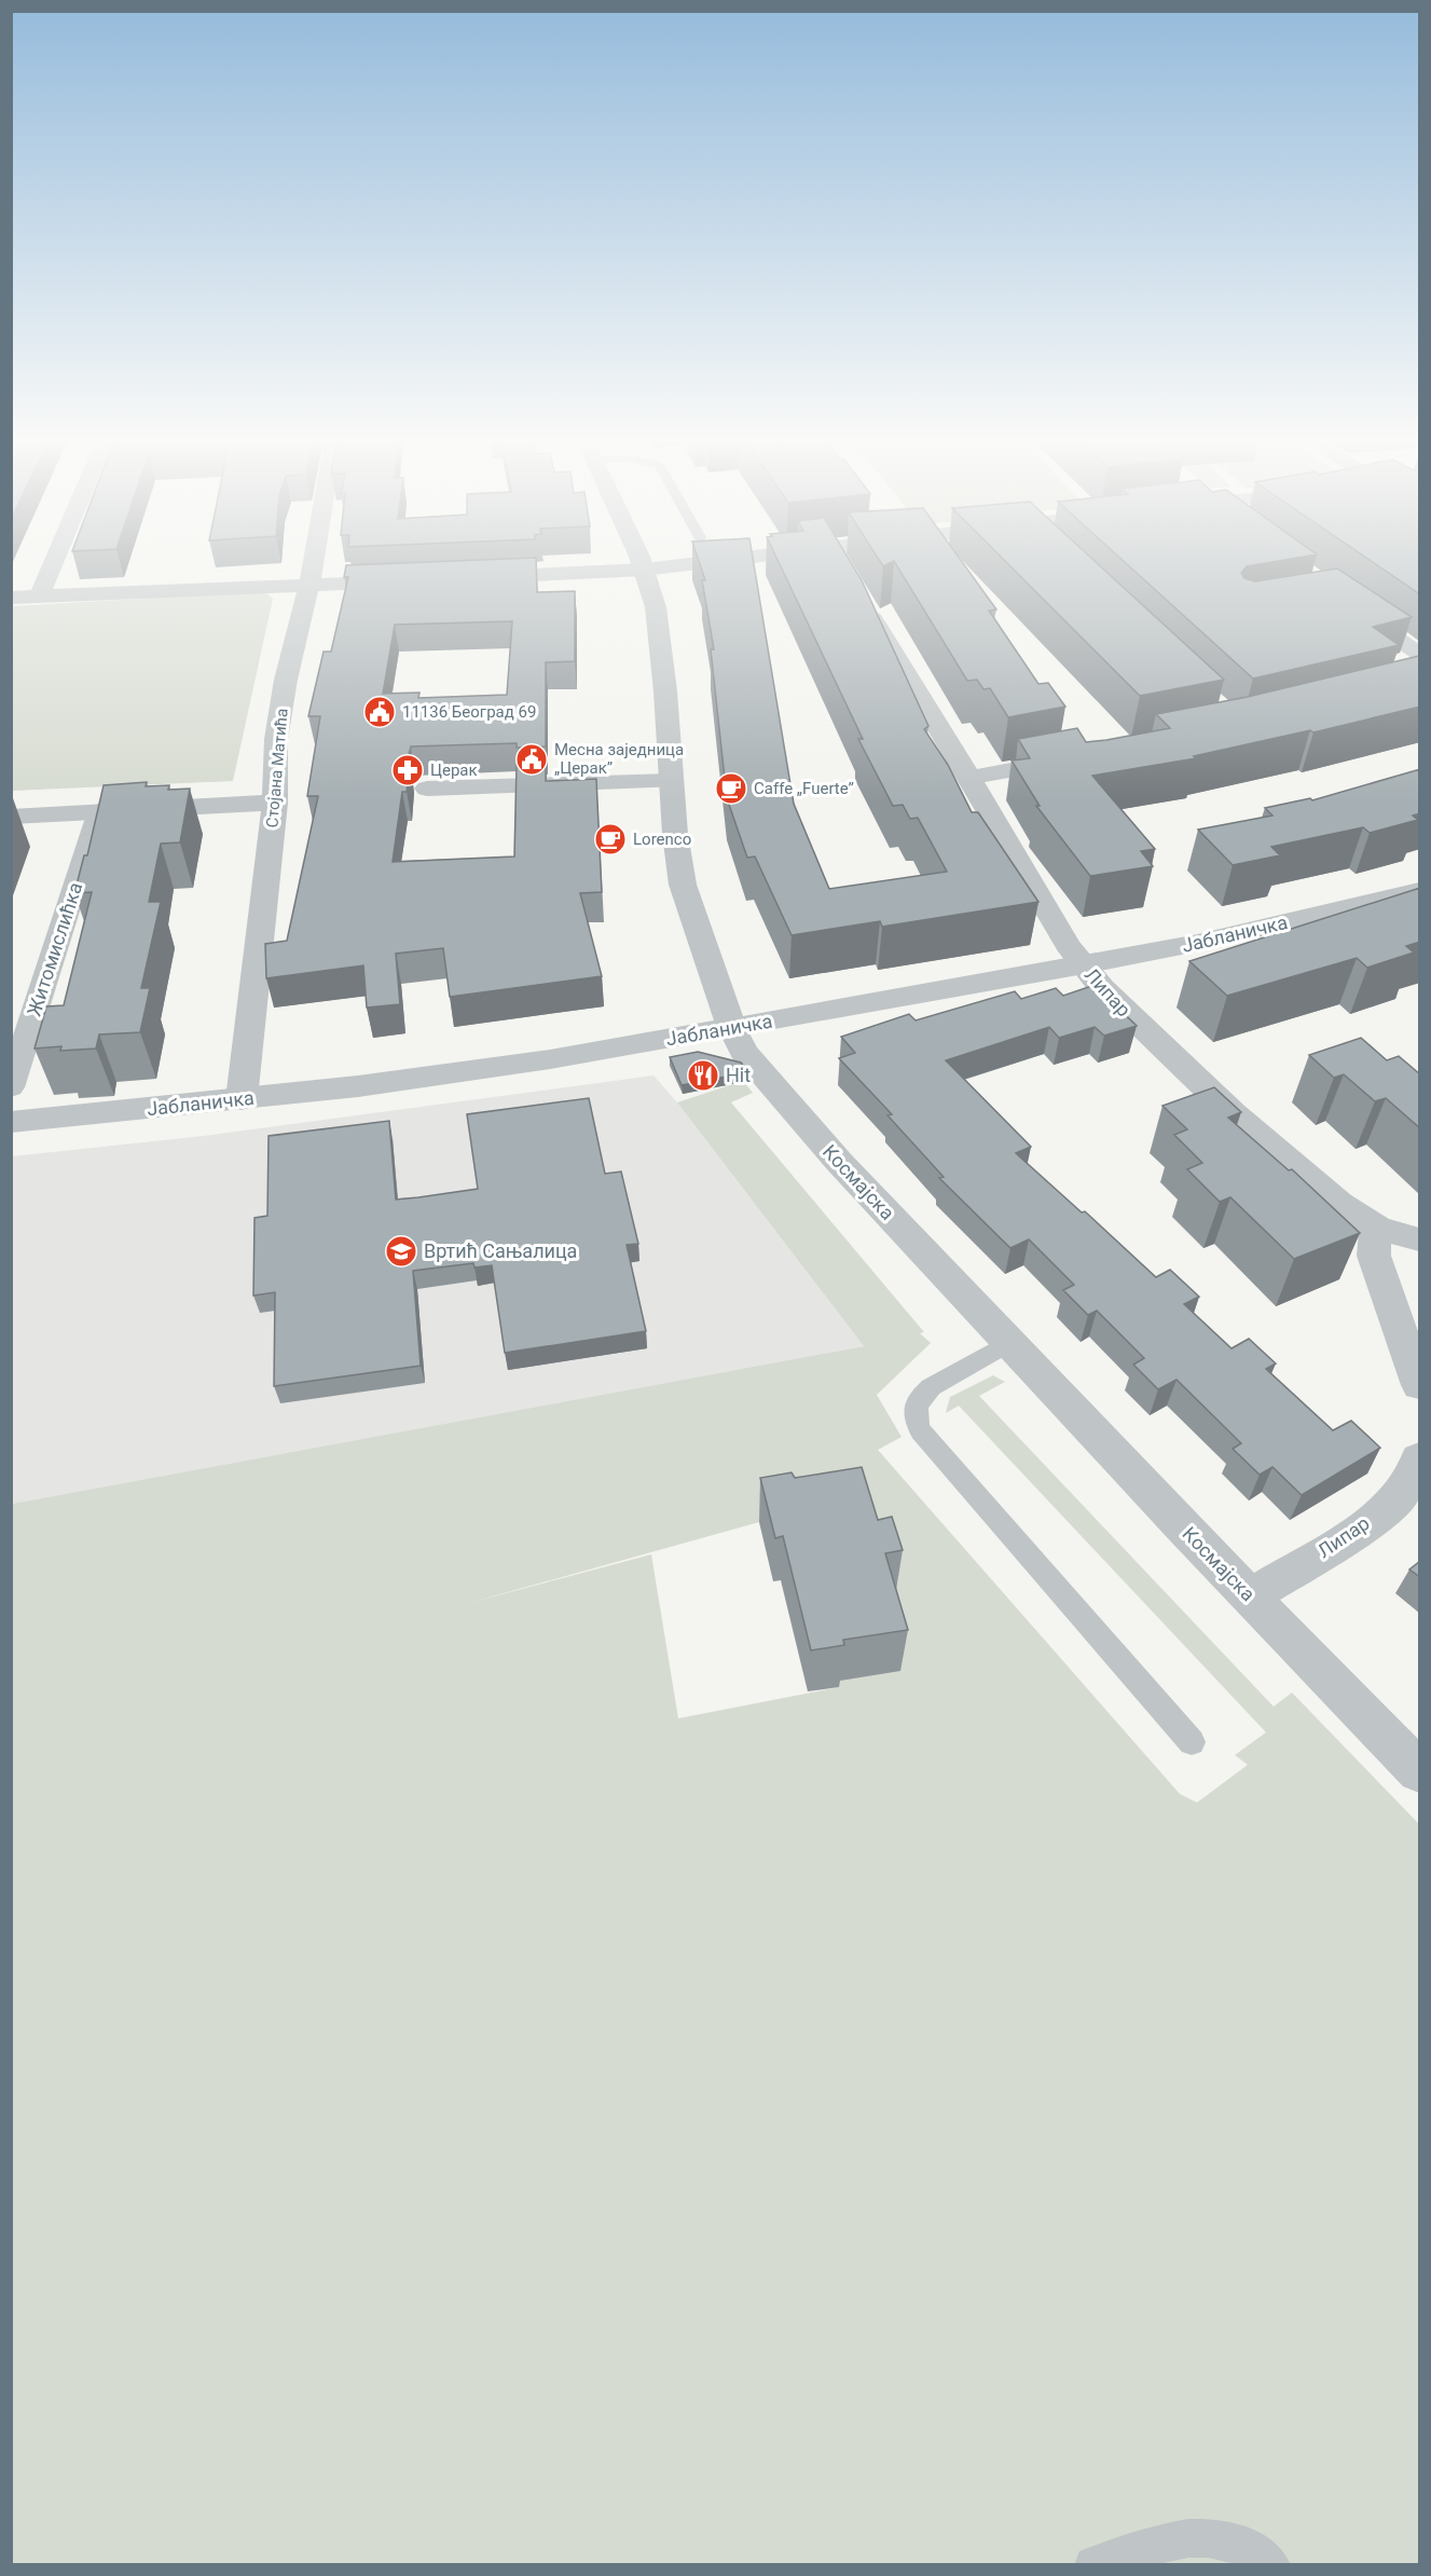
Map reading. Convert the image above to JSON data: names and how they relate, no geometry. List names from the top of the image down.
{
  "streets": {
    "street": [
      "Стојана Матића",
      "Јабланичка",
      "Житомислићка",
      "Липар",
      "Космајска"
    ]
  },
  "crossings": [
    ["Стојана Матића", "Јабланичка"],
    ["Јабланичка", "Липар"],
    ["Јабланичка", "Космајска"],
    ["Липар", "Космајска"]
  ],
  "places": {
    "public building": ["11136 Београд 69", "Месна заједница „Церак”"],
    "pharmacy": ["Церак"],
    "cafe": ["Caffe „Fuerte”", "Lorenco"],
    "restaurant": ["Hit"],
    "school or university": ["Вртић Сањалица"]
  }
}
